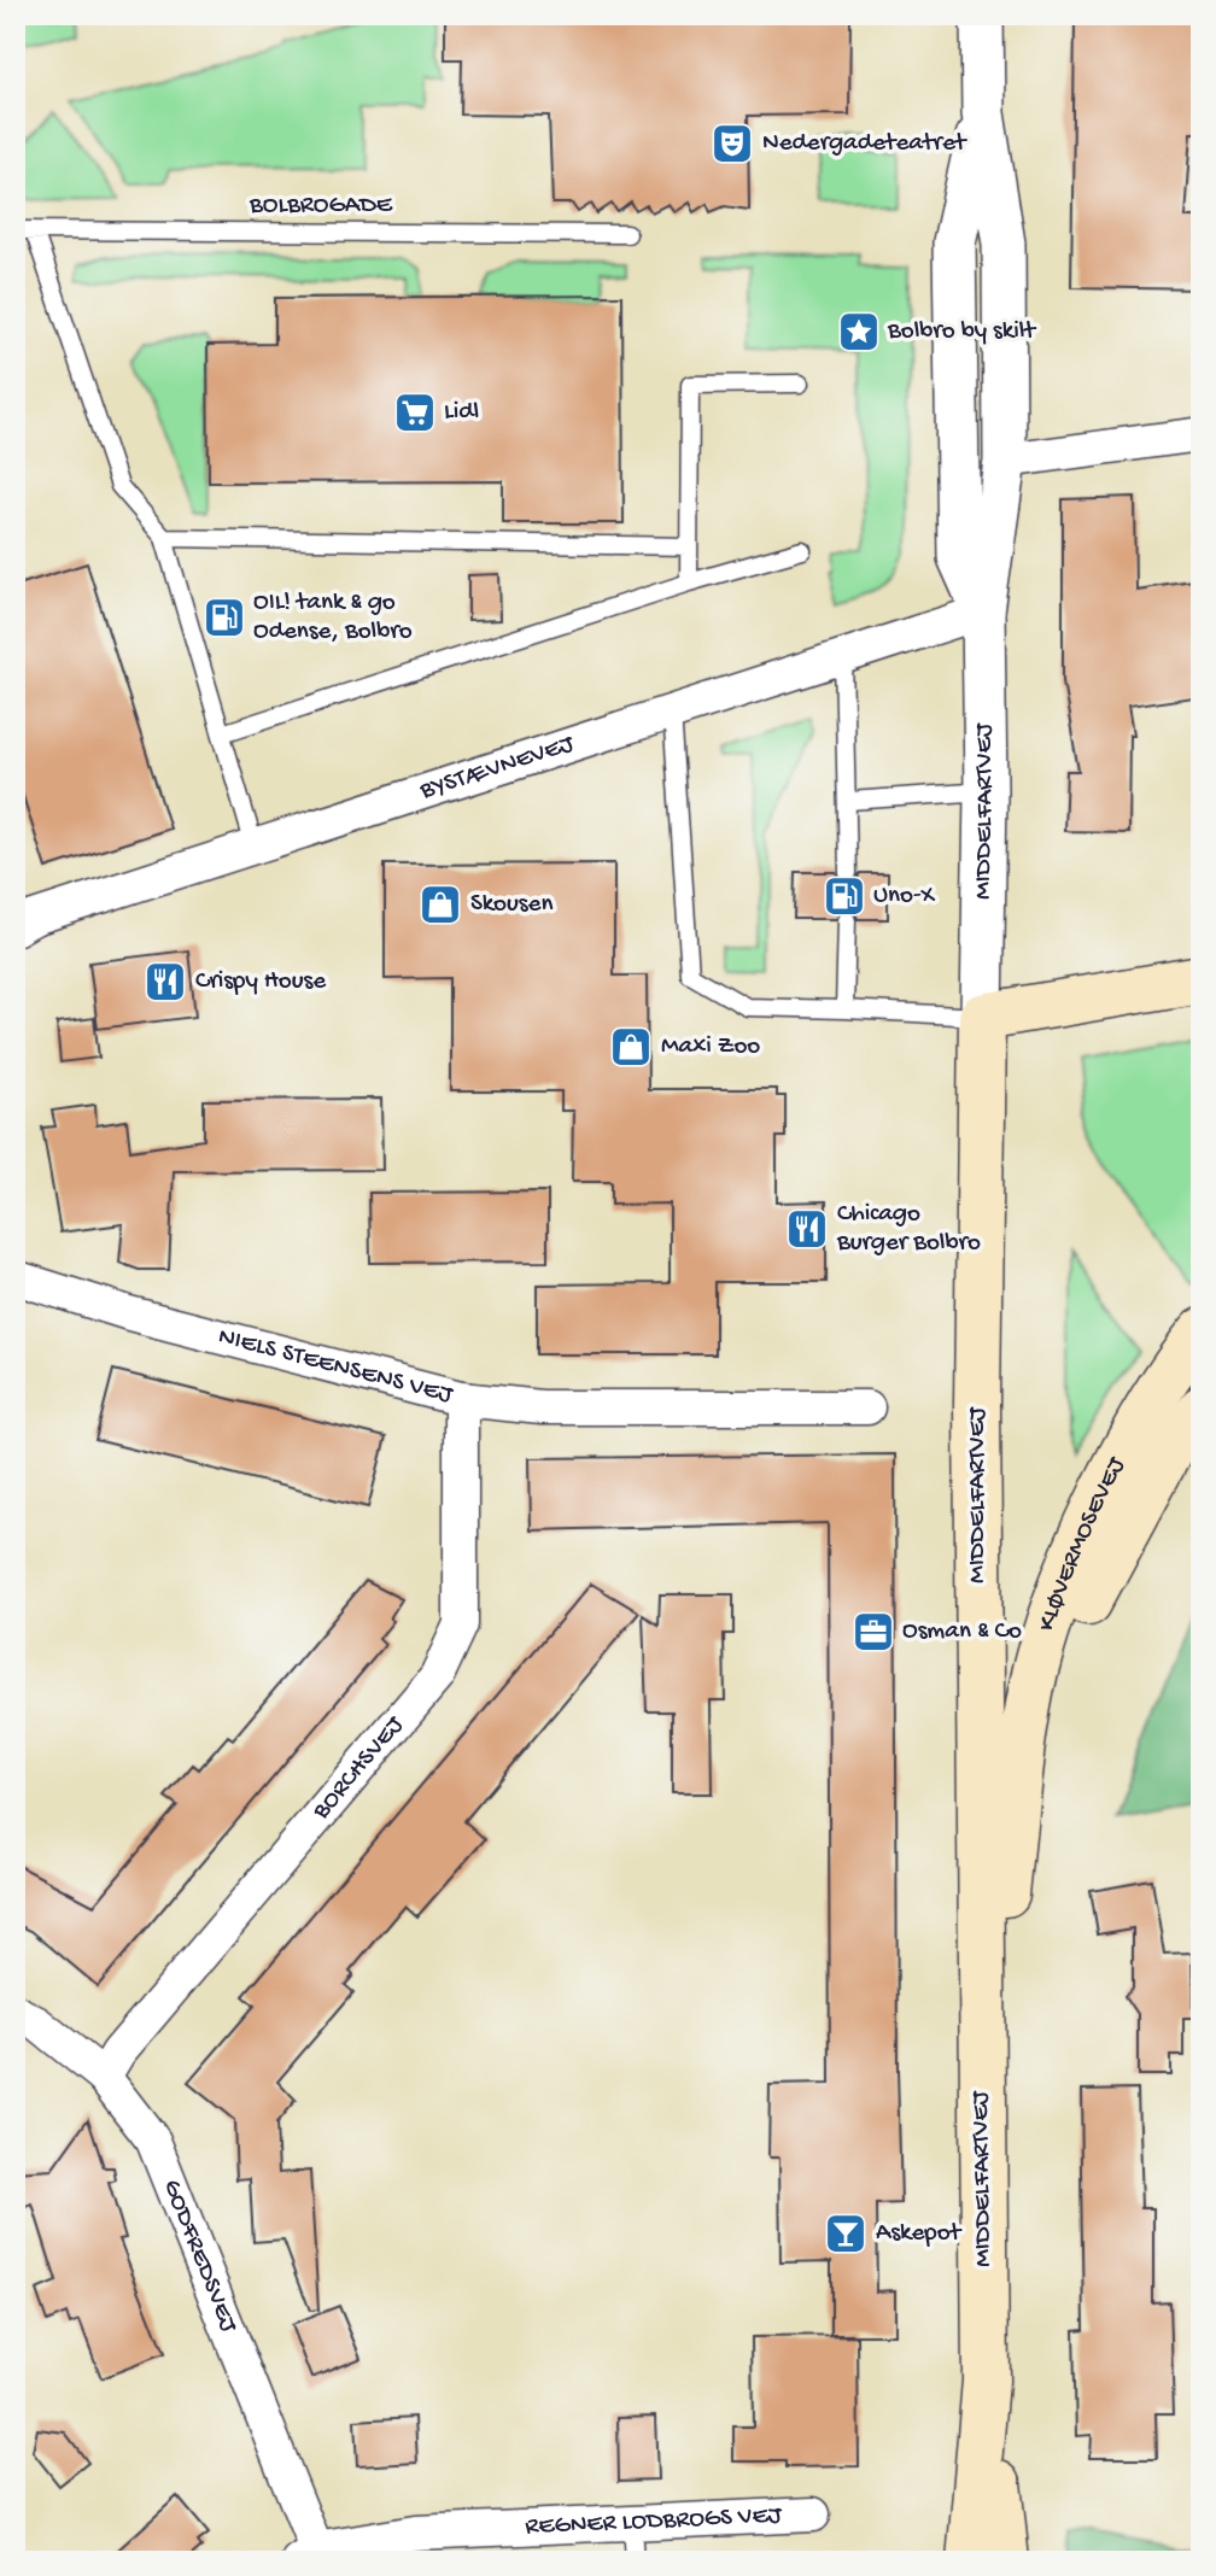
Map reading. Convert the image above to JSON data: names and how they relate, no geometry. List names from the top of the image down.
{
  "streets": {
    "main road": ["MIDDELFARTVEJ", "KLØVERMOSEVEJ"],
    "street": [
      "BYSTÆVNEVEJ",
      "NIELS STEENSENS VEJ",
      "BORCHSVEJ",
      "GODFREDSVEJ",
      "REGNER LODBROGS VEJ"
    ],
    "lane": ["BOLBROGADE"]
  },
  "crossings": [
    ["BYSTÆVNEVEJ", "MIDDELFARTVEJ"],
    ["MIDDELFARTVEJ", "KLØVERMOSEVEJ"],
    ["NIELS STEENSENS VEJ", "BORCHSVEJ"],
    ["BORCHSVEJ", "GODFREDSVEJ"],
    ["GODFREDSVEJ", "REGNER LODBROGS VEJ"]
  ],
  "places": {
    "theatre": ["Nedergadeteatret"],
    "place": ["Bolbro by skilt"],
    "supermarket": ["Lidl"],
    "fuel station": ["OIL! tank & go Odense, Bolbro", "Uno-X"],
    "shop": ["Skousen", "Maxi Zoo"],
    "restaurant": ["Crispy House", "Chicago Burger Bolbro"],
    "office": ["Osman & Co"],
    "bar": ["Askepot"]
  }
}
